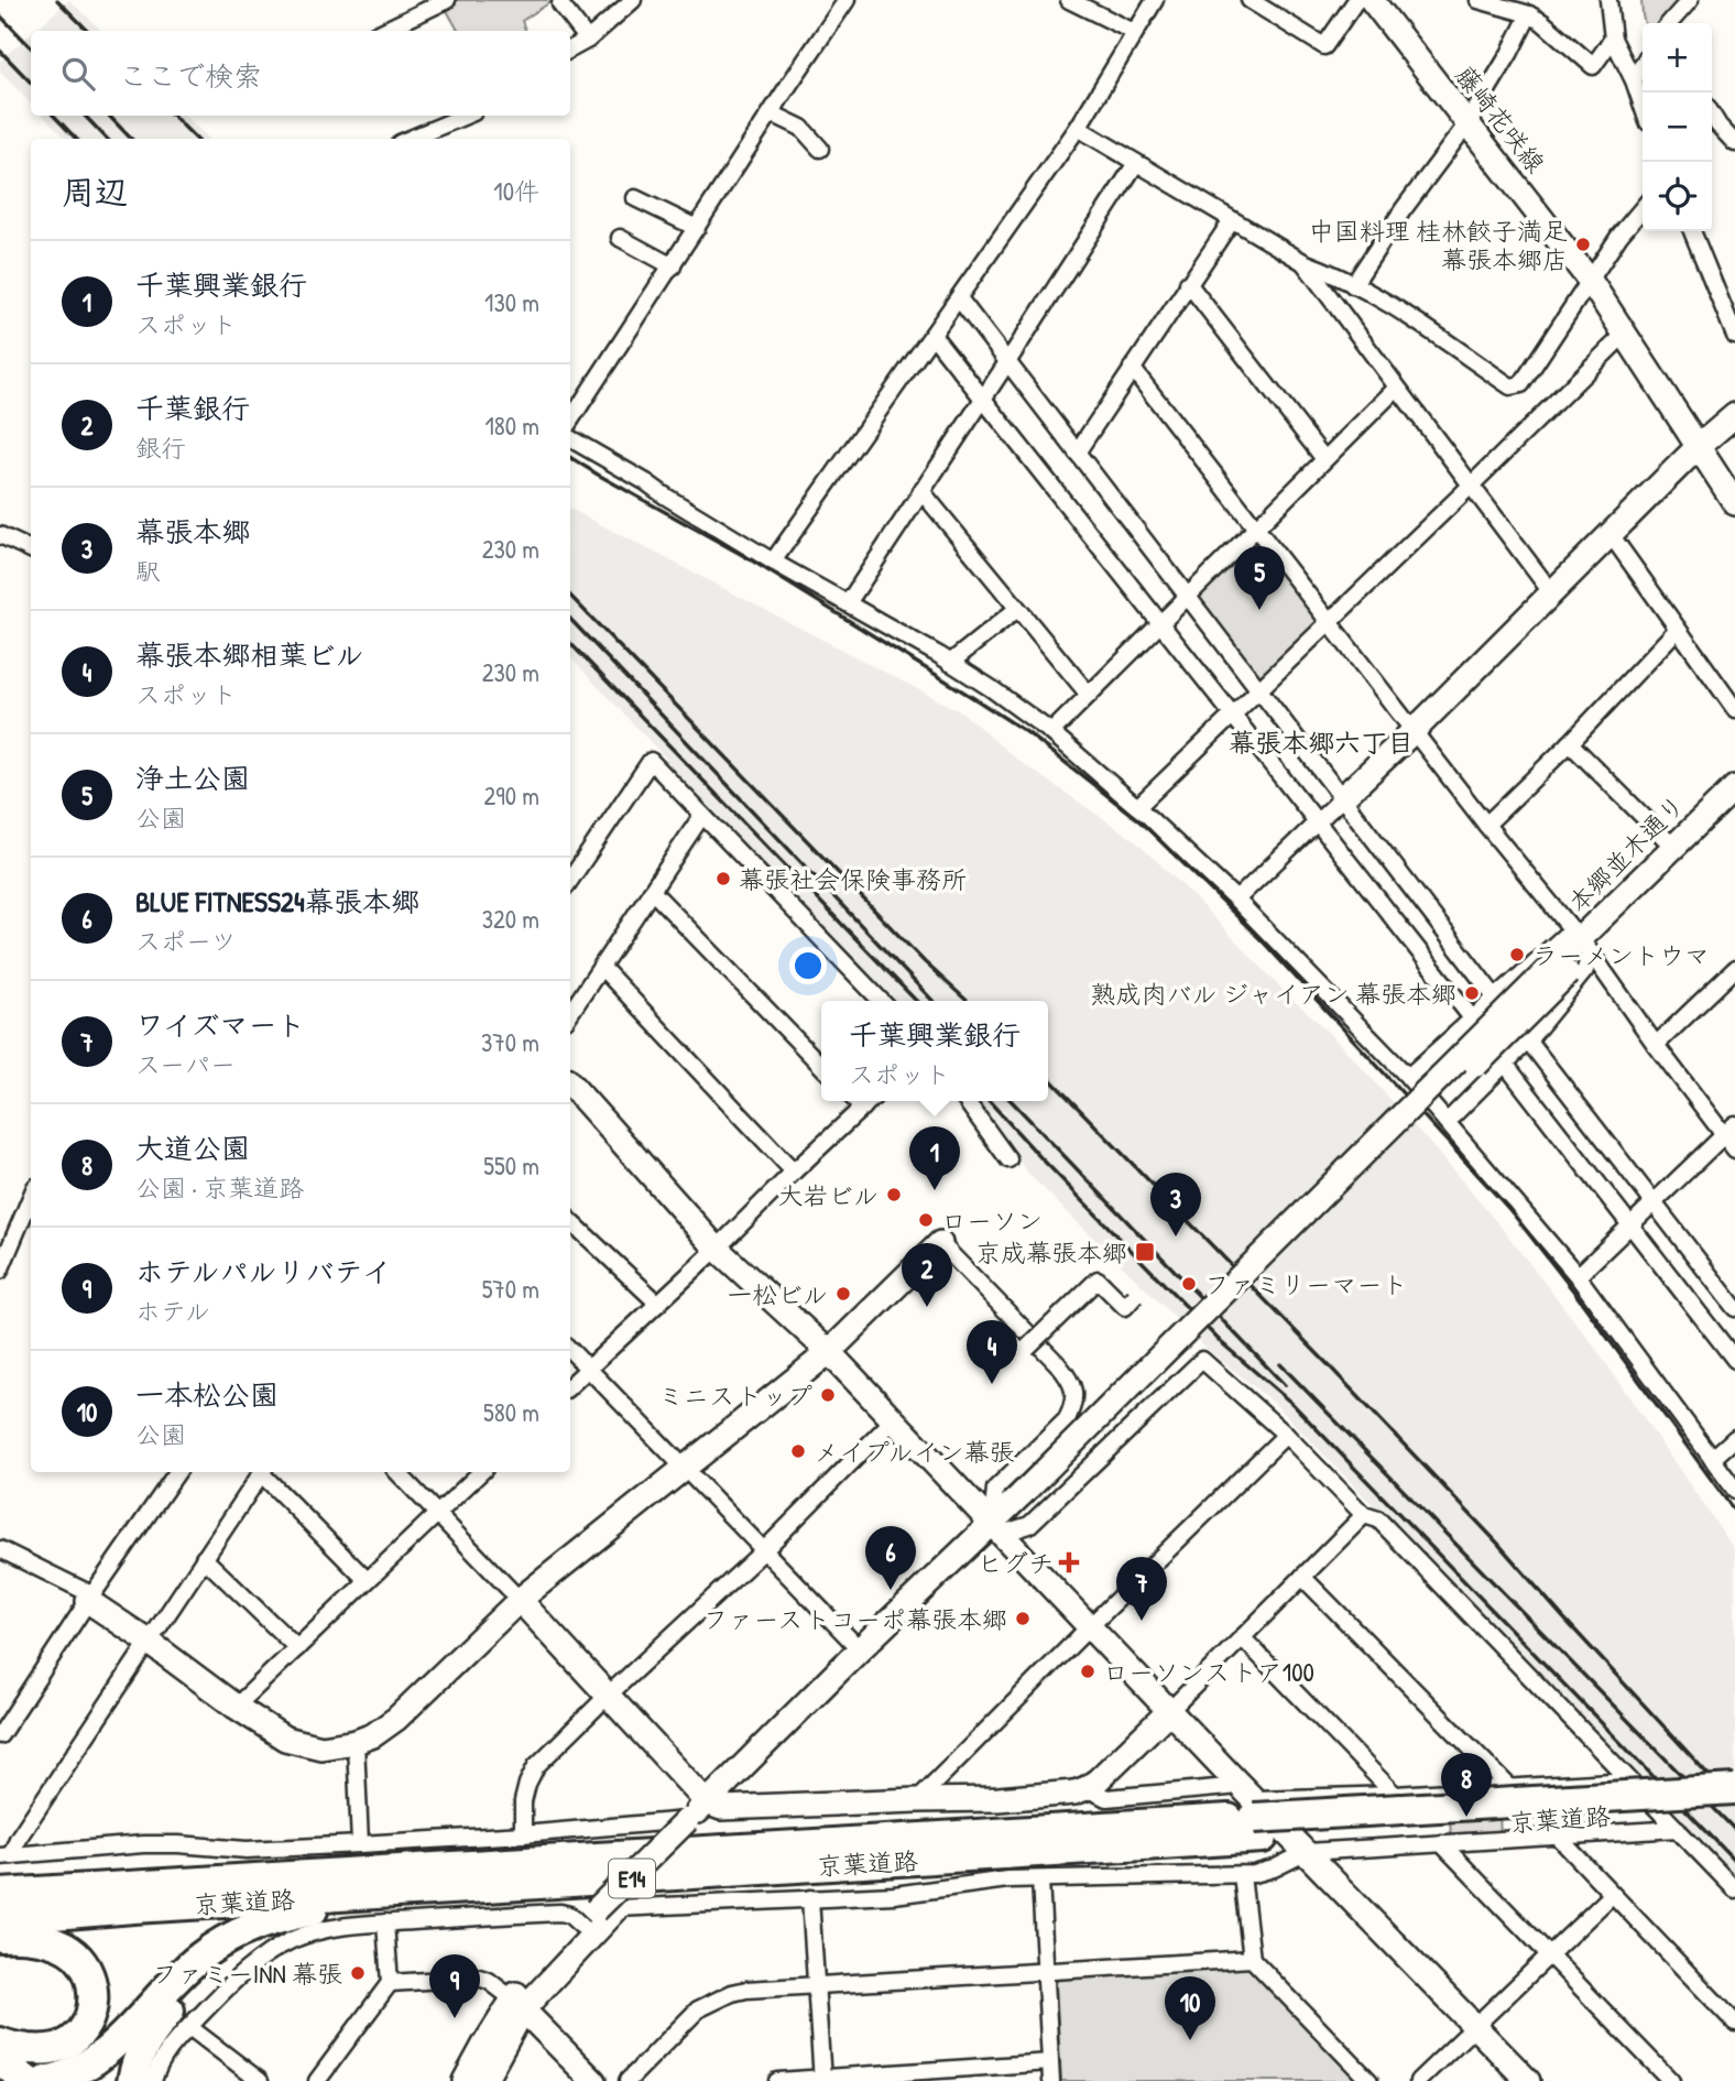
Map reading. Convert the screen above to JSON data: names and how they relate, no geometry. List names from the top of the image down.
{
  "streets": {
    "highway": ["京葉道路", "E14"],
    "street": ["藤崎花咲線", "本郷並木通り"]
  },
  "districts": ["幕張本郷六丁目"],
  "places": {
    "other": [
      "中国料理 桂林餃子満足 幕張本郷店",
      "幕張社会保険事務所",
      "ラーメントウマ",
      "熟成肉バル ジャイアン 幕張本郷",
      "大岩ビル",
      "ローソン",
      "ファミリーマート",
      "一松ビル",
      "ミニストップ",
      "メイプルイン幕張",
      "ファーストコーポ幕張本郷",
      "ローソンストア100",
      "ファミーINN 幕張"
    ],
    "transit": ["京成幕張本郷"],
    "health": ["ヒグチ"]
  },
  "page": {
    "map_buttons": ["+", "−"],
    "search": "ここで検索",
    "heading": ["周辺", "10件"],
    "list": [
      {
        "mark": "1",
        "name": "千葉興業銀行",
        "note": "スポット",
        "value": "130 m"
      },
      {
        "mark": "2",
        "name": "千葉銀行",
        "note": "銀行",
        "value": "180 m"
      },
      {
        "mark": "3",
        "name": "幕張本郷",
        "note": "駅",
        "value": "230 m"
      },
      {
        "mark": "4",
        "name": "幕張本郷相葉ビル",
        "note": "スポット",
        "value": "230 m"
      },
      {
        "mark": "5",
        "name": "浄土公園",
        "note": "公園",
        "value": "290 m"
      },
      {
        "mark": "6",
        "name": "BLUE FITNESS24幕張本郷",
        "note": "スポーツ",
        "value": "320 m"
      },
      {
        "mark": "7",
        "name": "ワイズマート",
        "note": "スーパー",
        "value": "370 m"
      },
      {
        "mark": "8",
        "name": "大道公園",
        "note": "公園 · 京葉道路",
        "value": "550 m"
      },
      {
        "mark": "9",
        "name": "ホテルパルリバテイ",
        "note": "ホテル",
        "value": "570 m"
      },
      {
        "mark": "10",
        "name": "一本松公園",
        "note": "公園",
        "value": "580 m"
      }
    ],
    "pins": [
      "5",
      "1",
      "3",
      "2",
      "4",
      "6",
      "7",
      "8",
      "9",
      "10"
    ],
    "popup": ["千葉興業銀行", "スポット"]
  }
}
